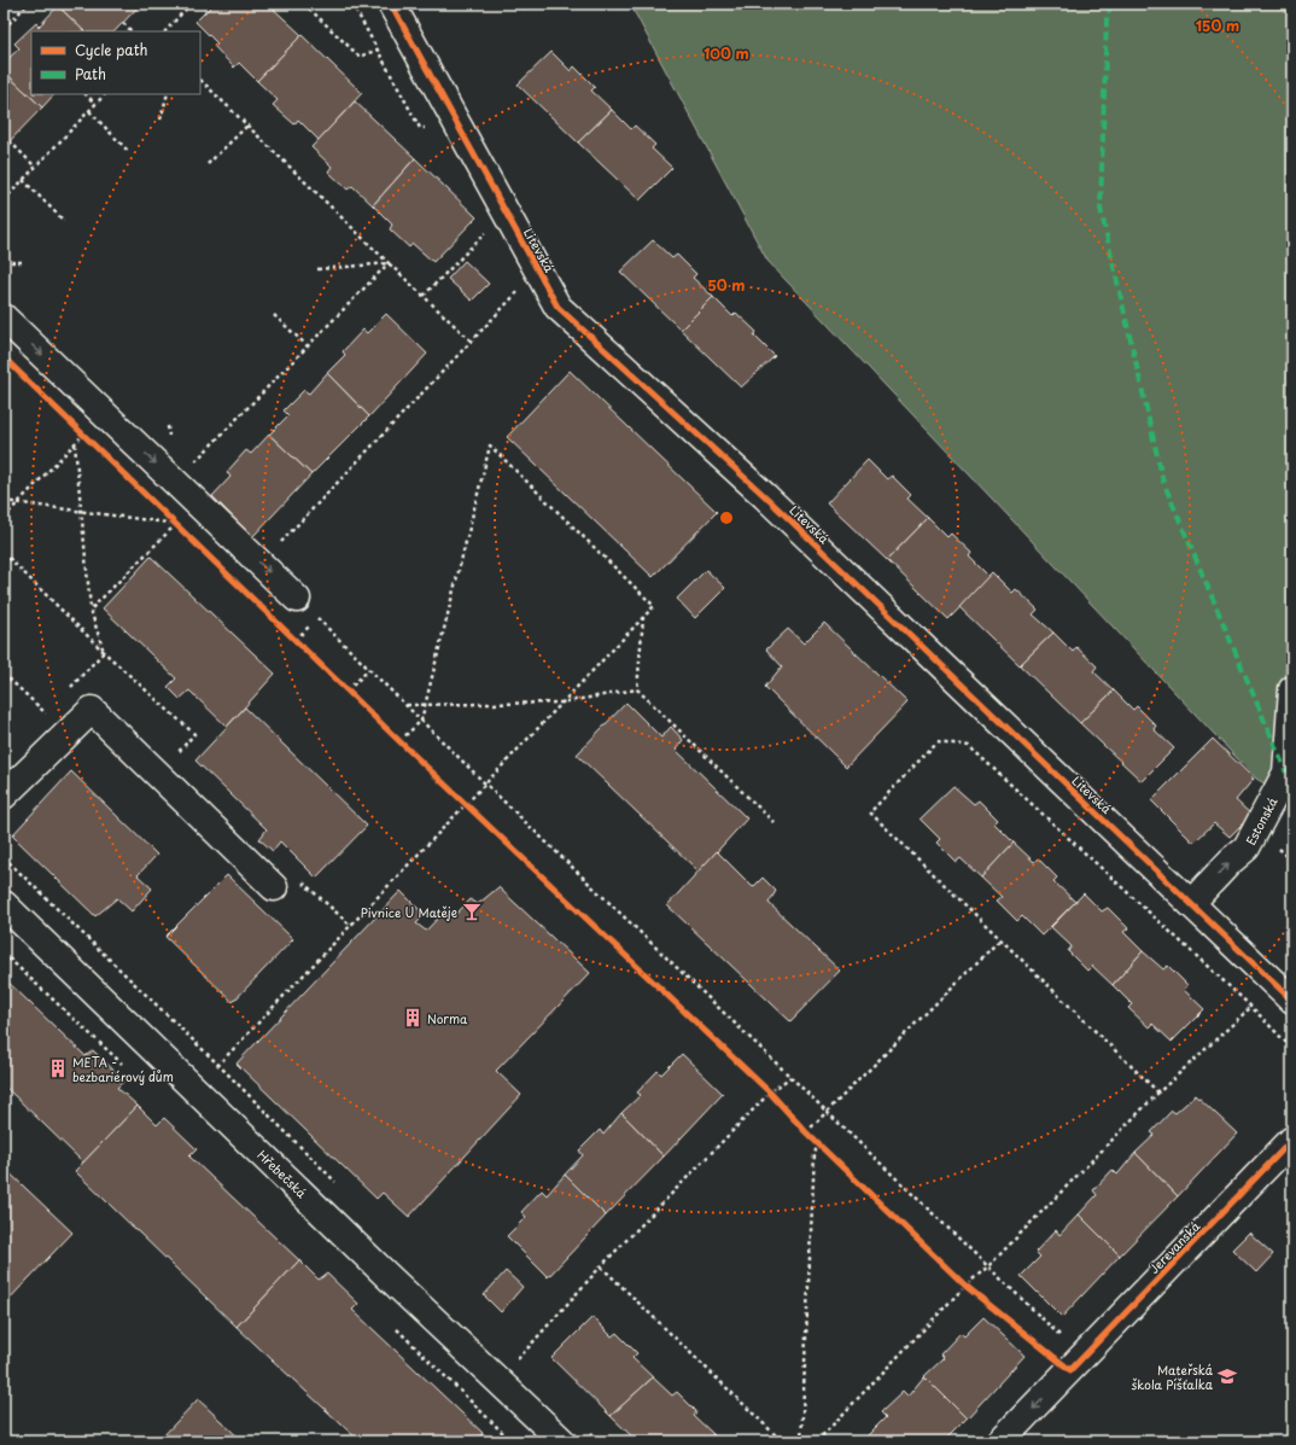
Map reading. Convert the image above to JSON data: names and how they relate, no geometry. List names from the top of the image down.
{
  "streets": {
    "street": [
      "Litevská",
      "Estonská",
      "Hřebečská",
      "Jerevanská"
    ]
  },
  "crossings": [
    ["Litevská", "Estonská"]
  ],
  "one_way": ["Estonská"],
  "places": {
    "bar": ["Pivnice U Matěje"],
    "building": ["Norma", "META - bezbariérový dům"],
    "school or university": ["Mateřská škola Píšťalka"]
  },
  "legend": ["Cycle path", "Path"],
  "rings": ["150 m", "100 m", "50 m"]
}
